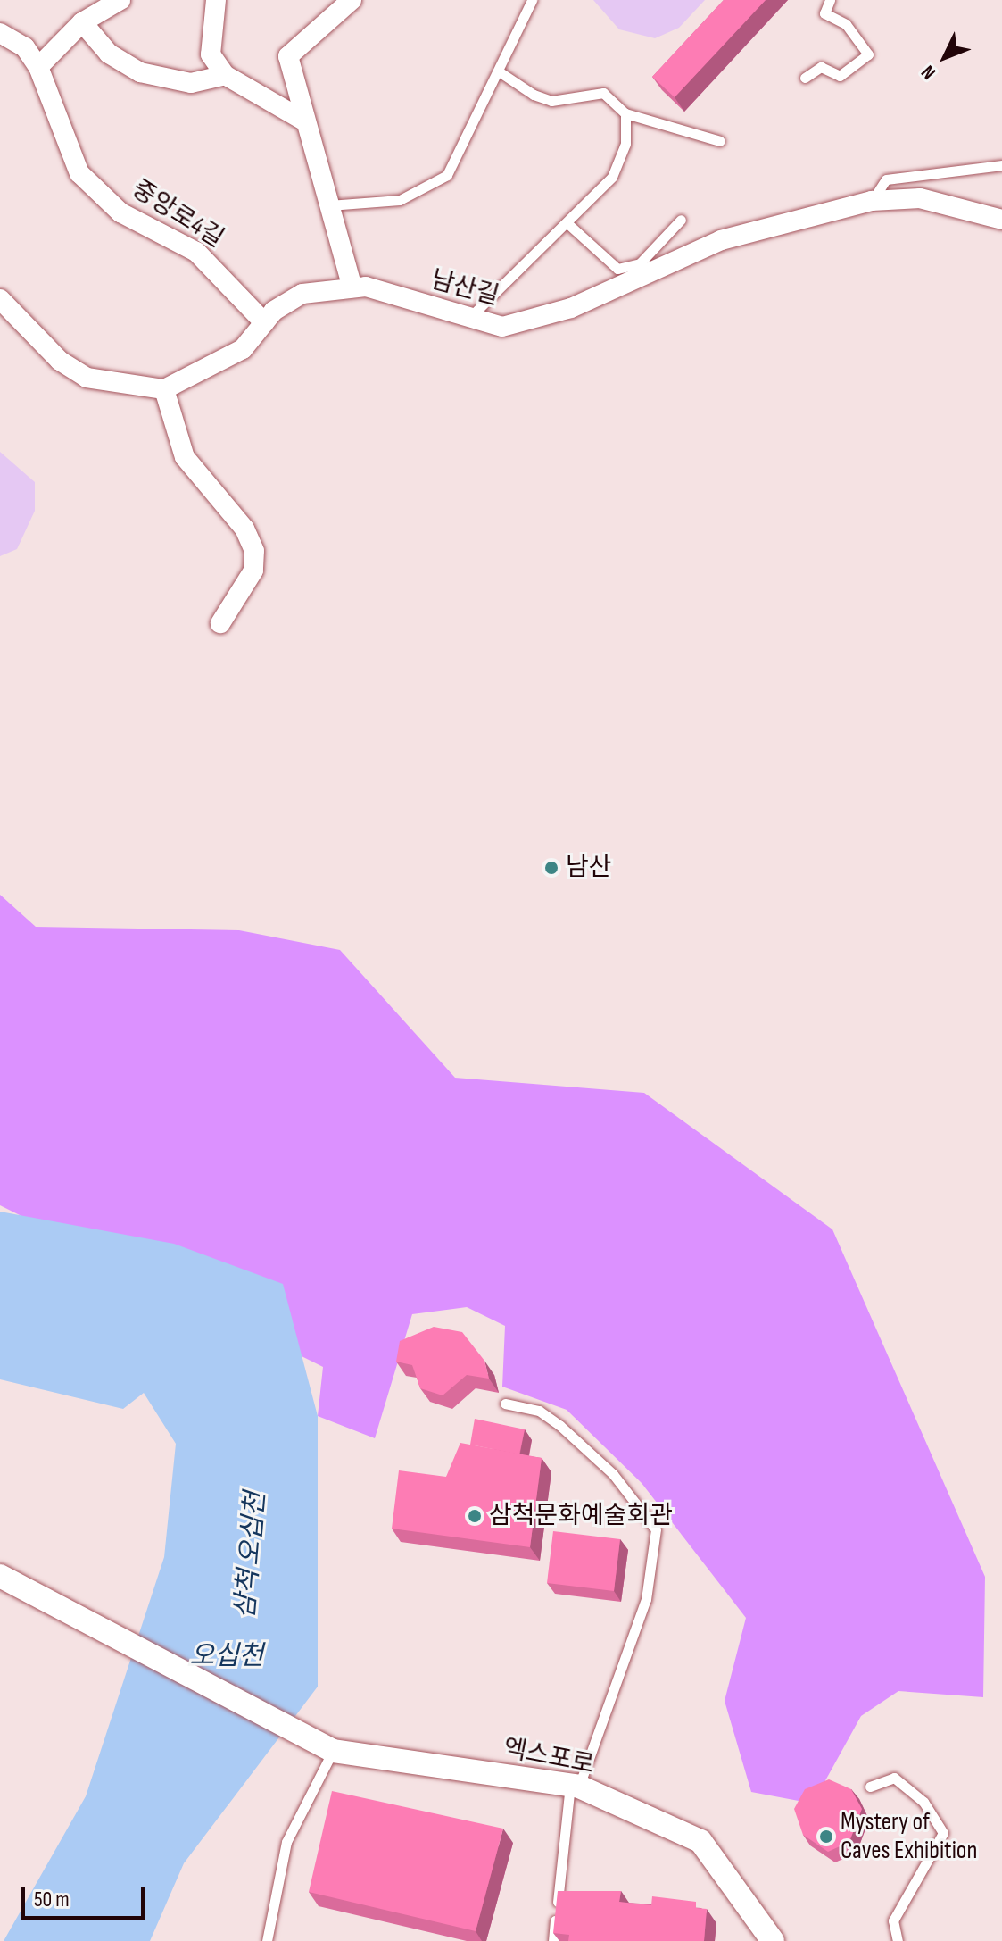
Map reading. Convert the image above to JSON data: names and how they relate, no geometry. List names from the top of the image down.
{
  "streets": {
    "street": ["중앙로4길", "남산길", "엑스포로"]
  },
  "crossings": [
    ["중앙로4길", "남산길"]
  ],
  "water": ["삼척 오십천", "오십천"],
  "places": ["남산", "삼척문화예술회관", "Mystery of Caves Exhibition"],
  "scale_bar": "50 m",
  "north": "bottom left"
}
